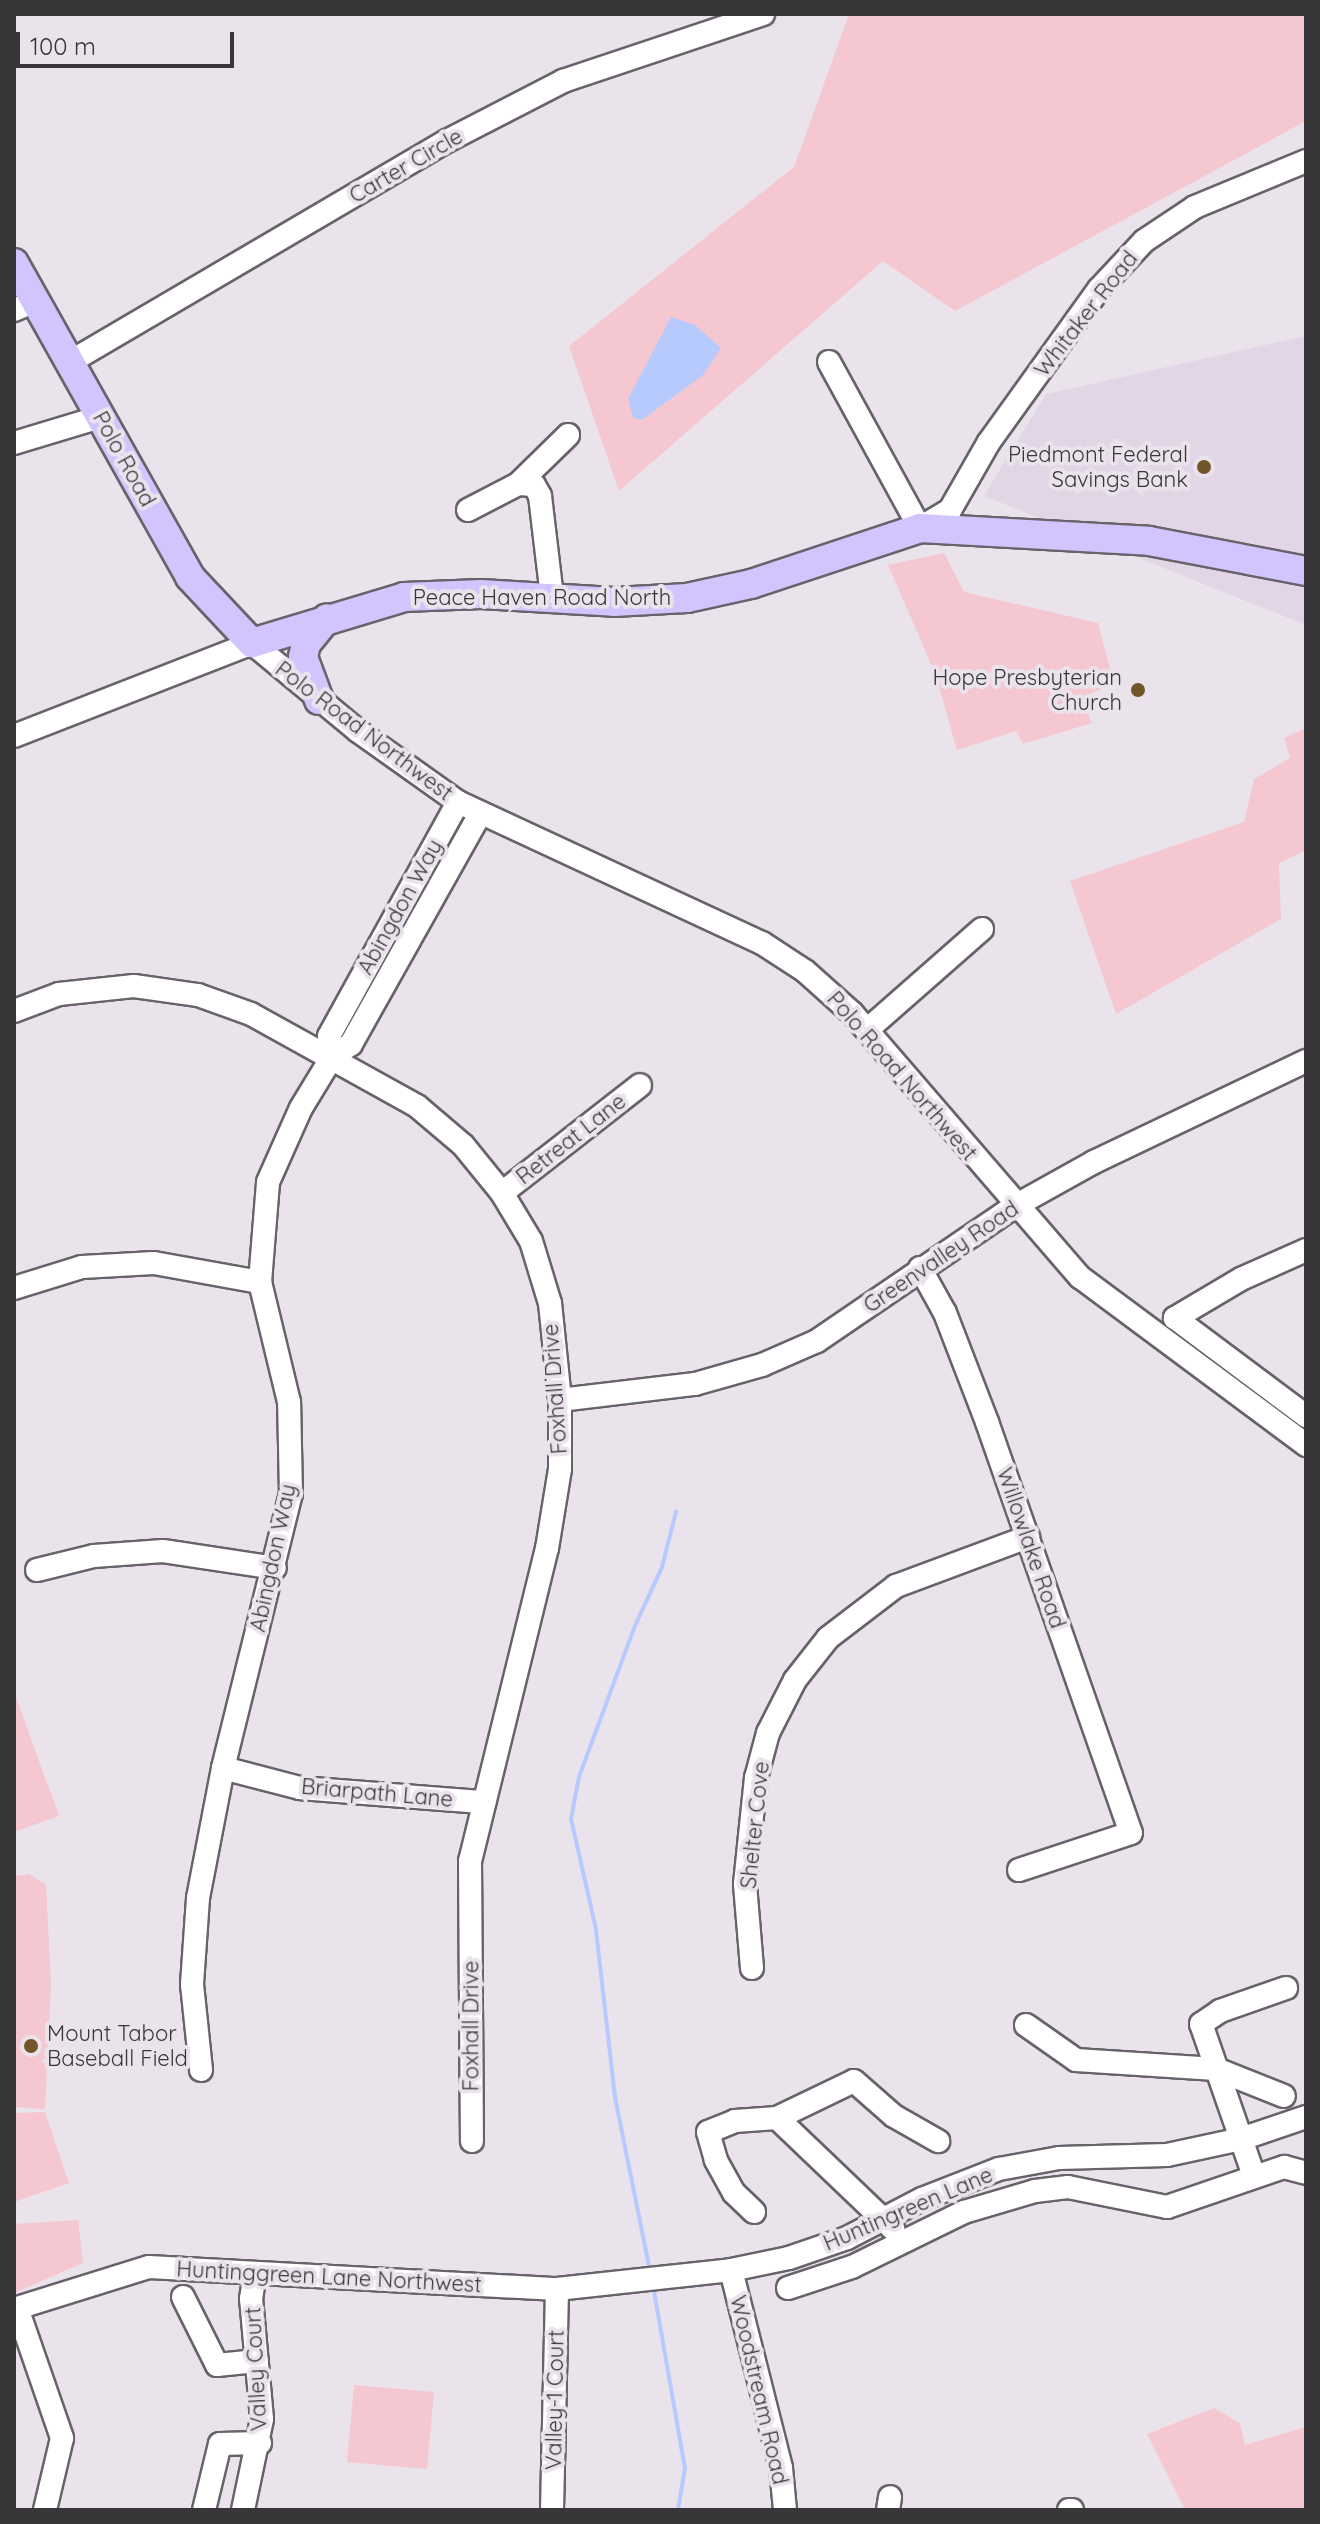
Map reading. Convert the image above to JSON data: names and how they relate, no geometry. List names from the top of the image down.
{
  "streets": {
    "main road": ["Polo Road", "Peace Haven Road North"],
    "street": [
      "Carter Circle",
      "Whitaker Road",
      "Polo Road Northwest",
      "Abingdon Way",
      "Retreat Lane",
      "Greenvalley Road",
      "Foxhall Drive",
      "Willowlake Road",
      "Briarpath Lane",
      "Shelter Cove",
      "Huntingreen Lane",
      "Huntinggreen Lane Northwest",
      "Valley Court",
      "Woodstream Road",
      "Valley-1 Court"
    ]
  },
  "crossings": [
    ["Carter Circle", "Polo Road"],
    ["Whitaker Road", "Peace Haven Road North"],
    ["Polo Road", "Peace Haven Road North"],
    ["Polo Road", "Polo Road Northwest"],
    ["Peace Haven Road North", "Polo Road Northwest"],
    ["Polo Road Northwest", "Abingdon Way"],
    ["Polo Road Northwest", "Greenvalley Road"],
    ["Abingdon Way", "Foxhall Drive"],
    ["Abingdon Way", "Briarpath Lane"],
    ["Retreat Lane", "Foxhall Drive"],
    ["Greenvalley Road", "Foxhall Drive"],
    ["Greenvalley Road", "Willowlake Road"],
    ["Foxhall Drive", "Briarpath Lane"],
    ["Willowlake Road", "Shelter Cove"],
    ["Huntingreen Lane", "Huntinggreen Lane Northwest"],
    ["Huntingreen Lane", "Woodstream Road"],
    ["Huntinggreen Lane Northwest", "Valley Court"],
    ["Huntinggreen Lane Northwest", "Valley-1 Court"]
  ],
  "places": ["Piedmont Federal Savings Bank", "Hope Presbyterian Church", "Mount Tabor Baseball Field"],
  "scale_bar": "100 m"
}
